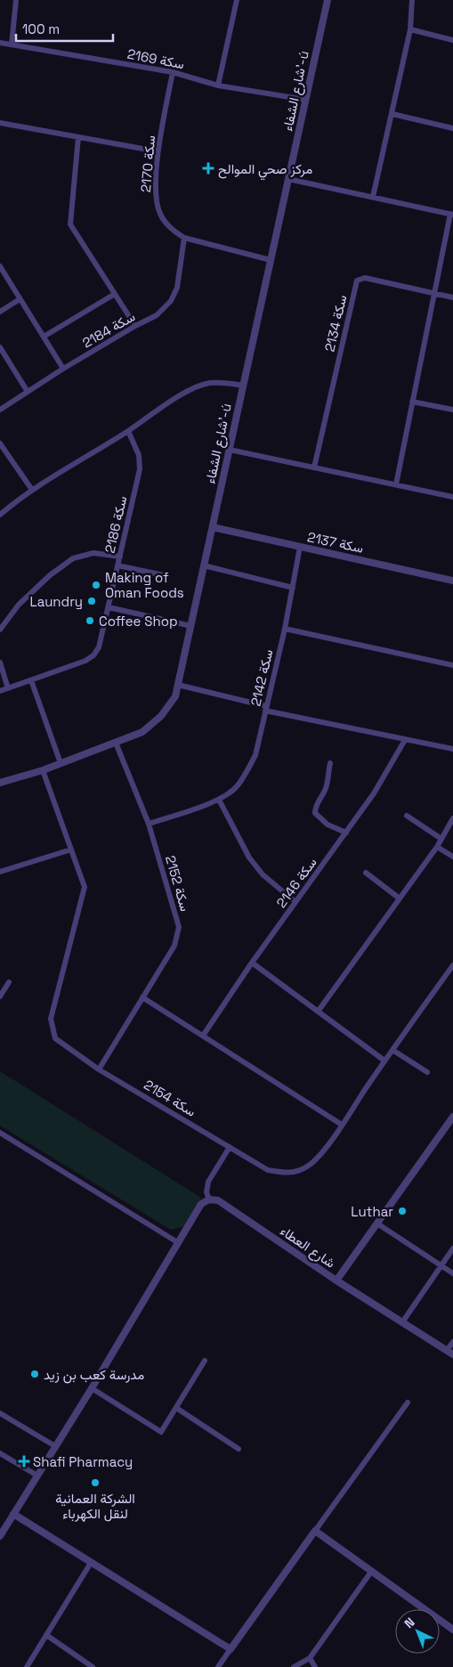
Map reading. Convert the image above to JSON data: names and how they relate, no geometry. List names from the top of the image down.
{
  "streets": {
    "street": [
      "سكة 2169",
      "شارع الشفاء'-ú",
      "سكة 2170",
      "سكة 2134",
      "سكة 2184",
      "سكة 2186",
      "سكة 2137",
      "سكة 2142",
      "سكة 2146",
      "سكة 2152",
      "سكة 2154",
      "شارع العطاء"
    ]
  },
  "crossings": [
    ["سكة 2169", "شارع الشفاء'-ú"],
    ["سكة 2169", "سكة 2170"],
    ["شارع الشفاء'-ú", "سكة 2170"],
    ["شارع الشفاء'-ú", "سكة 2137"],
    ["شارع الشفاء'-ú", "سكة 2152"],
    ["شارع الشفاء'-ú", "سكة 2154"],
    ["سكة 2170", "سكة 2184"],
    ["سكة 2137", "سكة 2142"],
    ["سكة 2142", "سكة 2152"],
    ["سكة 2152", "سكة 2154"]
  ],
  "places": {
    "health": ["مركز صحي الموالح", "Shafi Pharmacy"],
    "other": [
      "Making of Oman Foods",
      "Laundry",
      "Coffee Shop",
      "Luthar",
      "مدرسة كعب بن زيد",
      "الشرکة العمانیة لنقل الکهرباء"
    ]
  },
  "scale_bar": "100 m",
  "north": "top left"
}
